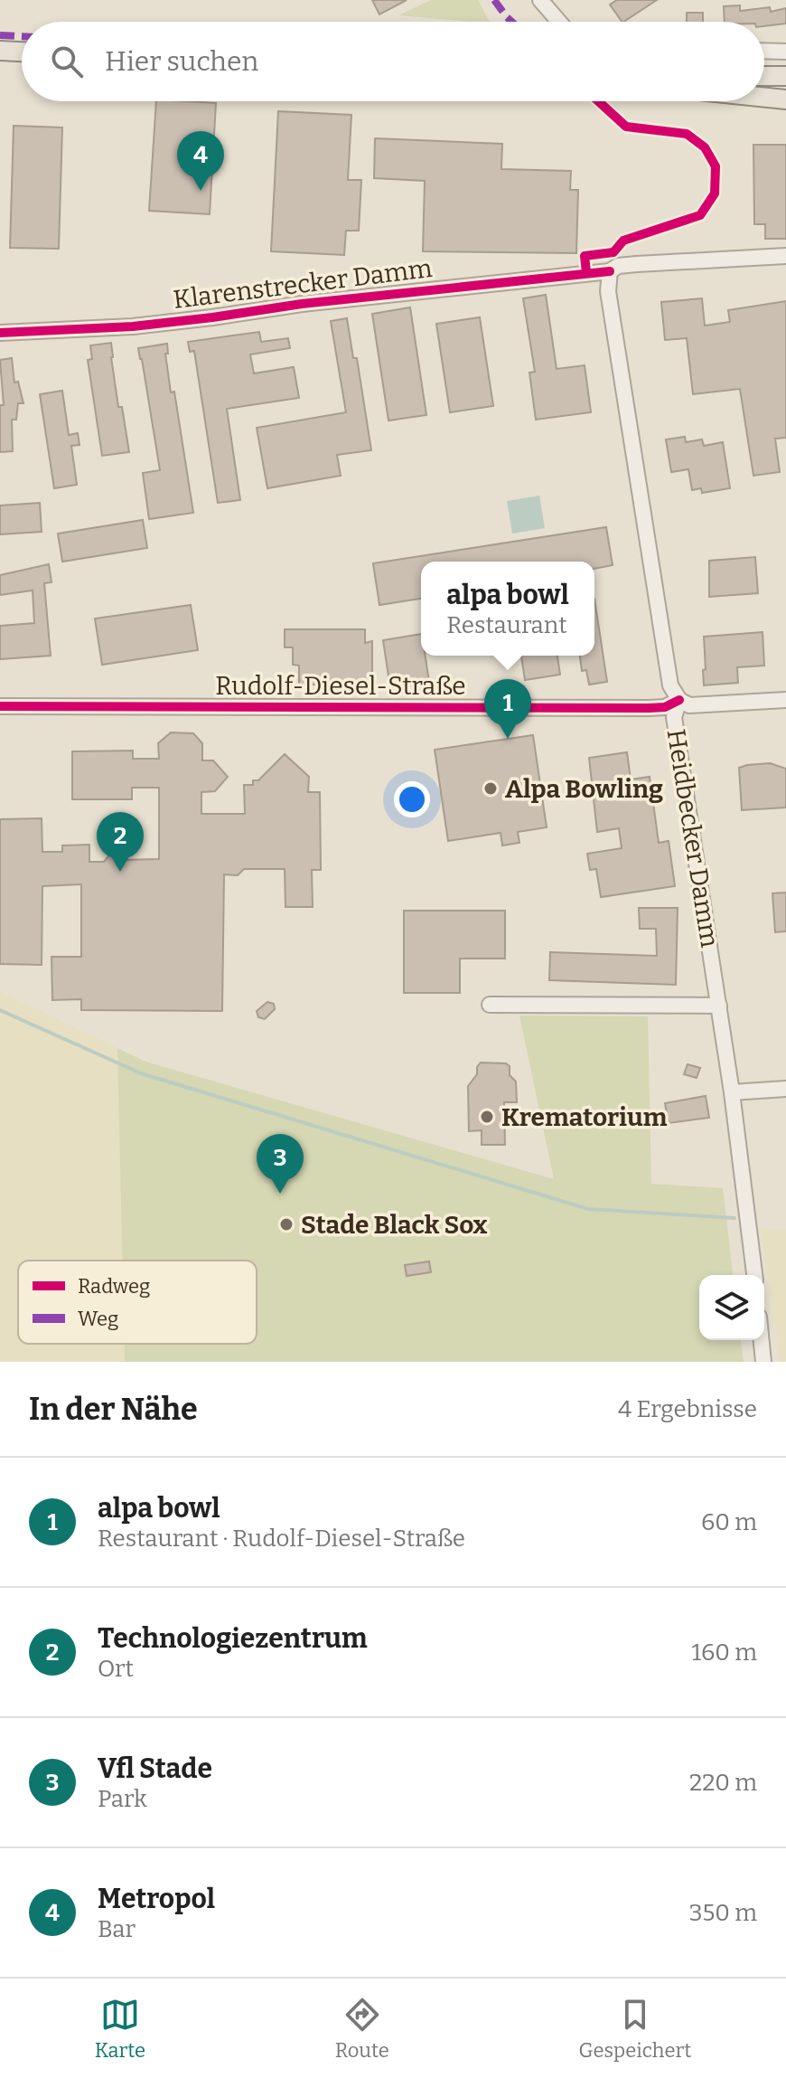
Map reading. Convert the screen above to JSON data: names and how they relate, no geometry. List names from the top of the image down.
{
  "streets": {
    "street": ["Klarenstrecker Damm", "Rudolf-Diesel-Straße", "Heidbecker Damm"]
  },
  "crossings": [
    ["Klarenstrecker Damm", "Heidbecker Damm"],
    ["Rudolf-Diesel-Straße", "Heidbecker Damm"]
  ],
  "places": ["Alpa Bowling", "Krematorium", "Stade Black Sox"],
  "legend": ["Radweg", "Weg"],
  "page": {
    "search": "Hier suchen",
    "pins": [
      "4",
      "1",
      "2",
      "3"
    ],
    "popup": ["alpa bowl", "Restaurant"],
    "heading": ["In der Nähe", "4 Ergebnisse"],
    "list": [
      {
        "mark": "1",
        "name": "alpa bowl",
        "note": "Restaurant · Rudolf-Diesel-Straße",
        "value": "60 m"
      },
      {
        "mark": "2",
        "name": "Technologiezentrum",
        "note": "Ort",
        "value": "160 m"
      },
      {
        "mark": "3",
        "name": "Vfl Stade",
        "note": "Park",
        "value": "220 m"
      },
      {
        "mark": "4",
        "name": "Metropol",
        "note": "Bar",
        "value": "350 m"
      }
    ],
    "nav": ["Karte", "Route", "Gespeichert"]
  }
}
